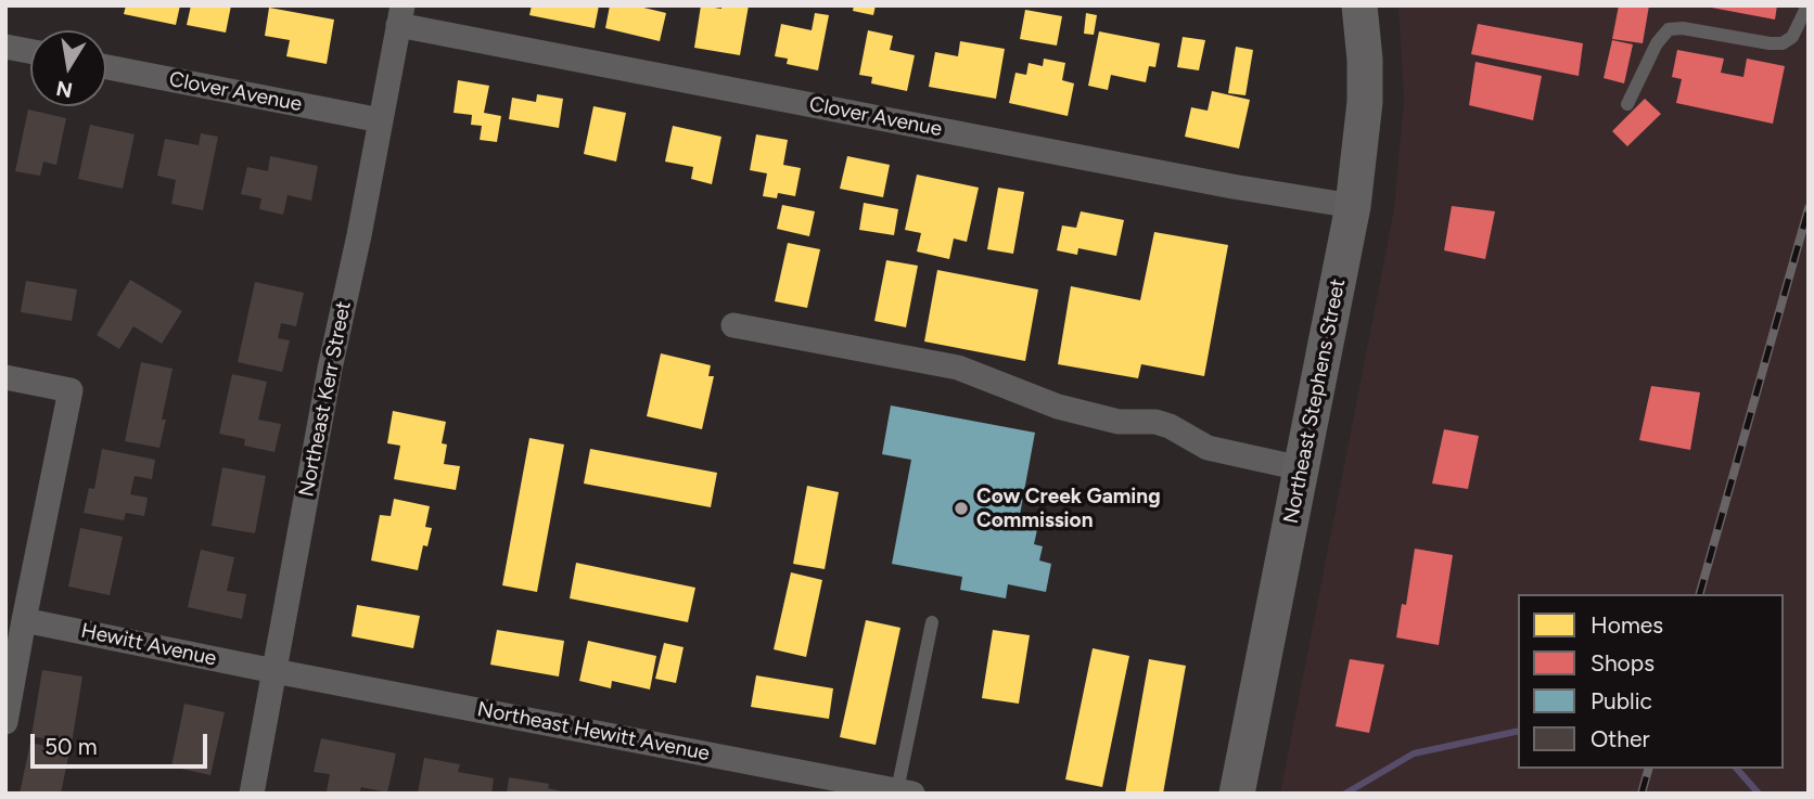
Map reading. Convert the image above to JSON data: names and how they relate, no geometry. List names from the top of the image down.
{
  "streets": {
    "main road": ["Northeast Stephens Street"],
    "street": [
      "Clover Avenue",
      "Northeast Kerr Street",
      "Hewitt Avenue",
      "Northeast Hewitt Avenue"
    ]
  },
  "crossings": [
    ["Clover Avenue", "Northeast Kerr Street"],
    ["Clover Avenue", "Northeast Stephens Street"],
    ["Northeast Kerr Street", "Hewitt Avenue"],
    ["Northeast Kerr Street", "Northeast Hewitt Avenue"],
    ["Hewitt Avenue", "Northeast Hewitt Avenue"]
  ],
  "places": ["Cow Creek Gaming Commission"],
  "legend": [
    "Homes",
    "Shops",
    "Public",
    "Other"
  ],
  "scale_bar": "50 m",
  "north": "bottom"
}
